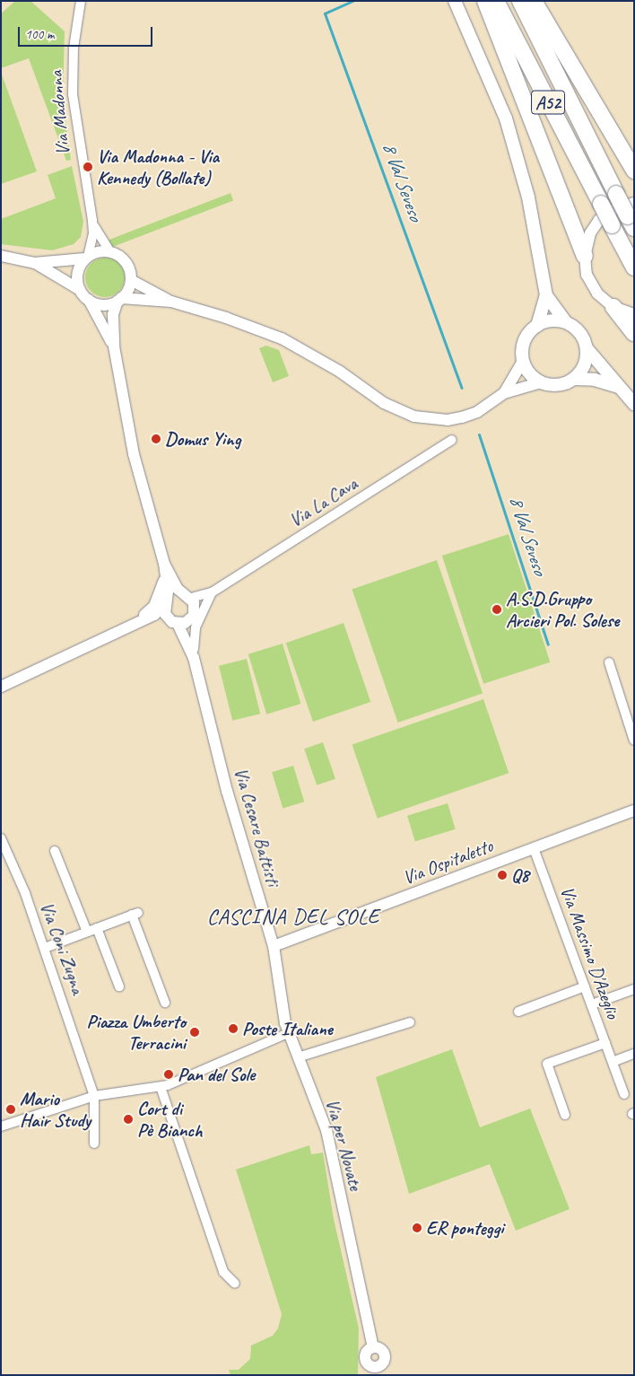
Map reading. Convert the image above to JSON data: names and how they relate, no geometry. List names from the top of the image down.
{
  "streets": {
    "highway": ["A52"],
    "street": [
      "Via Madonna",
      "Via La Cava",
      "Via Cesare Battisti",
      "Via Ospitaletto",
      "Via Coni Zugna",
      "Via Massimo D'Azeglio",
      "Via per Novate"
    ]
  },
  "crossings": [
    ["Via La Cava", "Via Cesare Battisti"],
    ["Via Cesare Battisti", "Via Ospitaletto"],
    ["Via Cesare Battisti", "Via per Novate"],
    ["Via Ospitaletto", "Via Massimo D'Azeglio"]
  ],
  "districts": ["CASCINA DEL SOLE"],
  "water": ["8 Val Seveso"],
  "places": [
    "Via Madonna - Via Kennedy (Bollate)",
    "Domus Ying",
    "A.S.D.Gruppo Arcieri Pol. Solese",
    "Q8",
    "Poste Italiane",
    "Piazza Umberto Terracini",
    "Pan del Sole",
    "Mario Hair Study",
    "Cort di Pè Bianch",
    "ER ponteggi"
  ],
  "scale_bar": "100 m"
}
